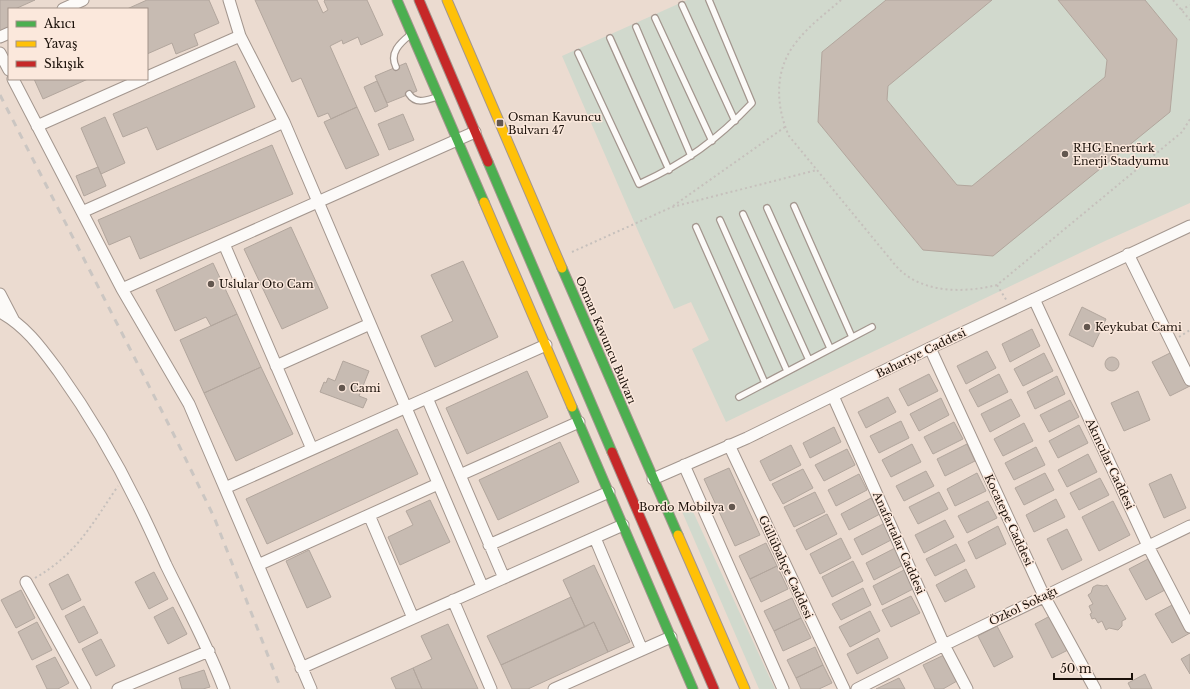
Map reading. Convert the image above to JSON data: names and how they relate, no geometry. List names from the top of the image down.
{
  "streets": {
    "main road": ["Osman Kavuncu Bulvarı"],
    "street": [
      "Bahariye Caddesi",
      "Akıncılar Caddesi",
      "Kocatepe Caddesi",
      "Anafartalar Caddesi",
      "Güllübahçe Caddesi",
      "Özkol Sokağı"
    ]
  },
  "crossings": [
    ["Osman Kavuncu Bulvarı", "Bahariye Caddesi"],
    ["Bahariye Caddesi", "Akıncılar Caddesi"],
    ["Bahariye Caddesi", "Kocatepe Caddesi"],
    ["Bahariye Caddesi", "Anafartalar Caddesi"],
    ["Bahariye Caddesi", "Güllübahçe Caddesi"],
    ["Akıncılar Caddesi", "Özkol Sokağı"],
    ["Kocatepe Caddesi", "Özkol Sokağı"],
    ["Anafartalar Caddesi", "Özkol Sokağı"]
  ],
  "places": {
    "transit": ["Osman Kavuncu Bulvarı 47"],
    "other": [
      "RHG Enertürk Enerji Stadyumu",
      "Uslular Oto Cam",
      "Keykubat Cami",
      "Cami",
      "Bordo Mobilya"
    ]
  },
  "legend": ["Akıcı", "Yavaş", "Sıkışık"],
  "scale_bar": "50 m"
}
